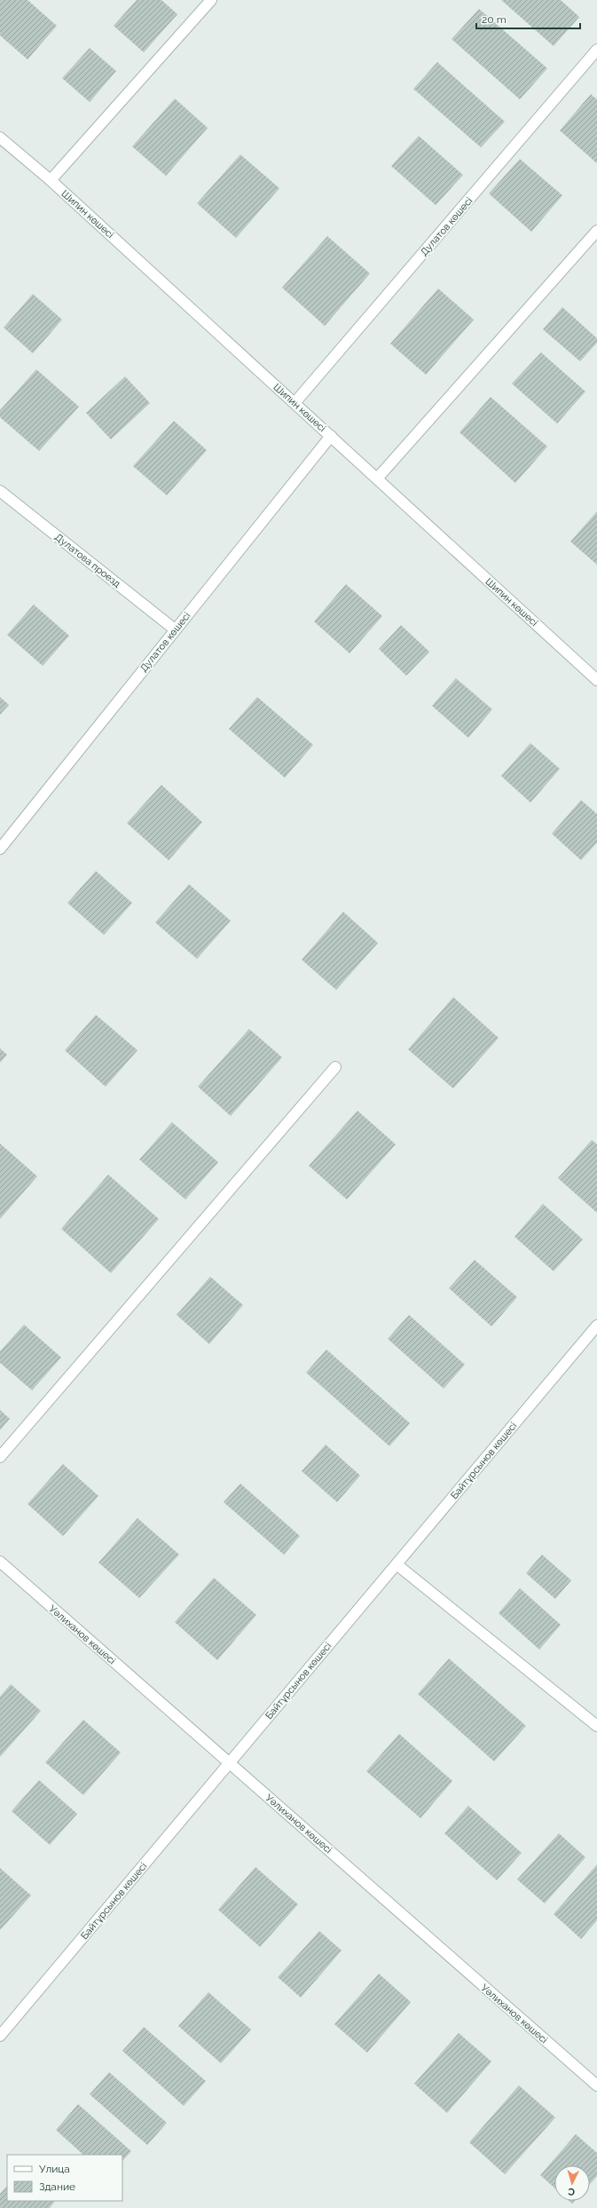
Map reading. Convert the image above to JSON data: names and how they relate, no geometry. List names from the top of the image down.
{
  "streets": {
    "street": [
      "Шипин көшесі",
      "Дулатов көшесі",
      "Дулатова проезд",
      "Байтұрсынов көшесі",
      "Уәлиханов көшесі"
    ]
  },
  "crossings": [
    ["Шипин көшесі", "Дулатов көшесі"],
    ["Дулатов көшесі", "Дулатова проезд"],
    ["Байтұрсынов көшесі", "Уәлиханов көшесі"]
  ],
  "legend": ["Улица", "Здание"],
  "scale_bar": "20 m",
  "north": "bottom"
}
